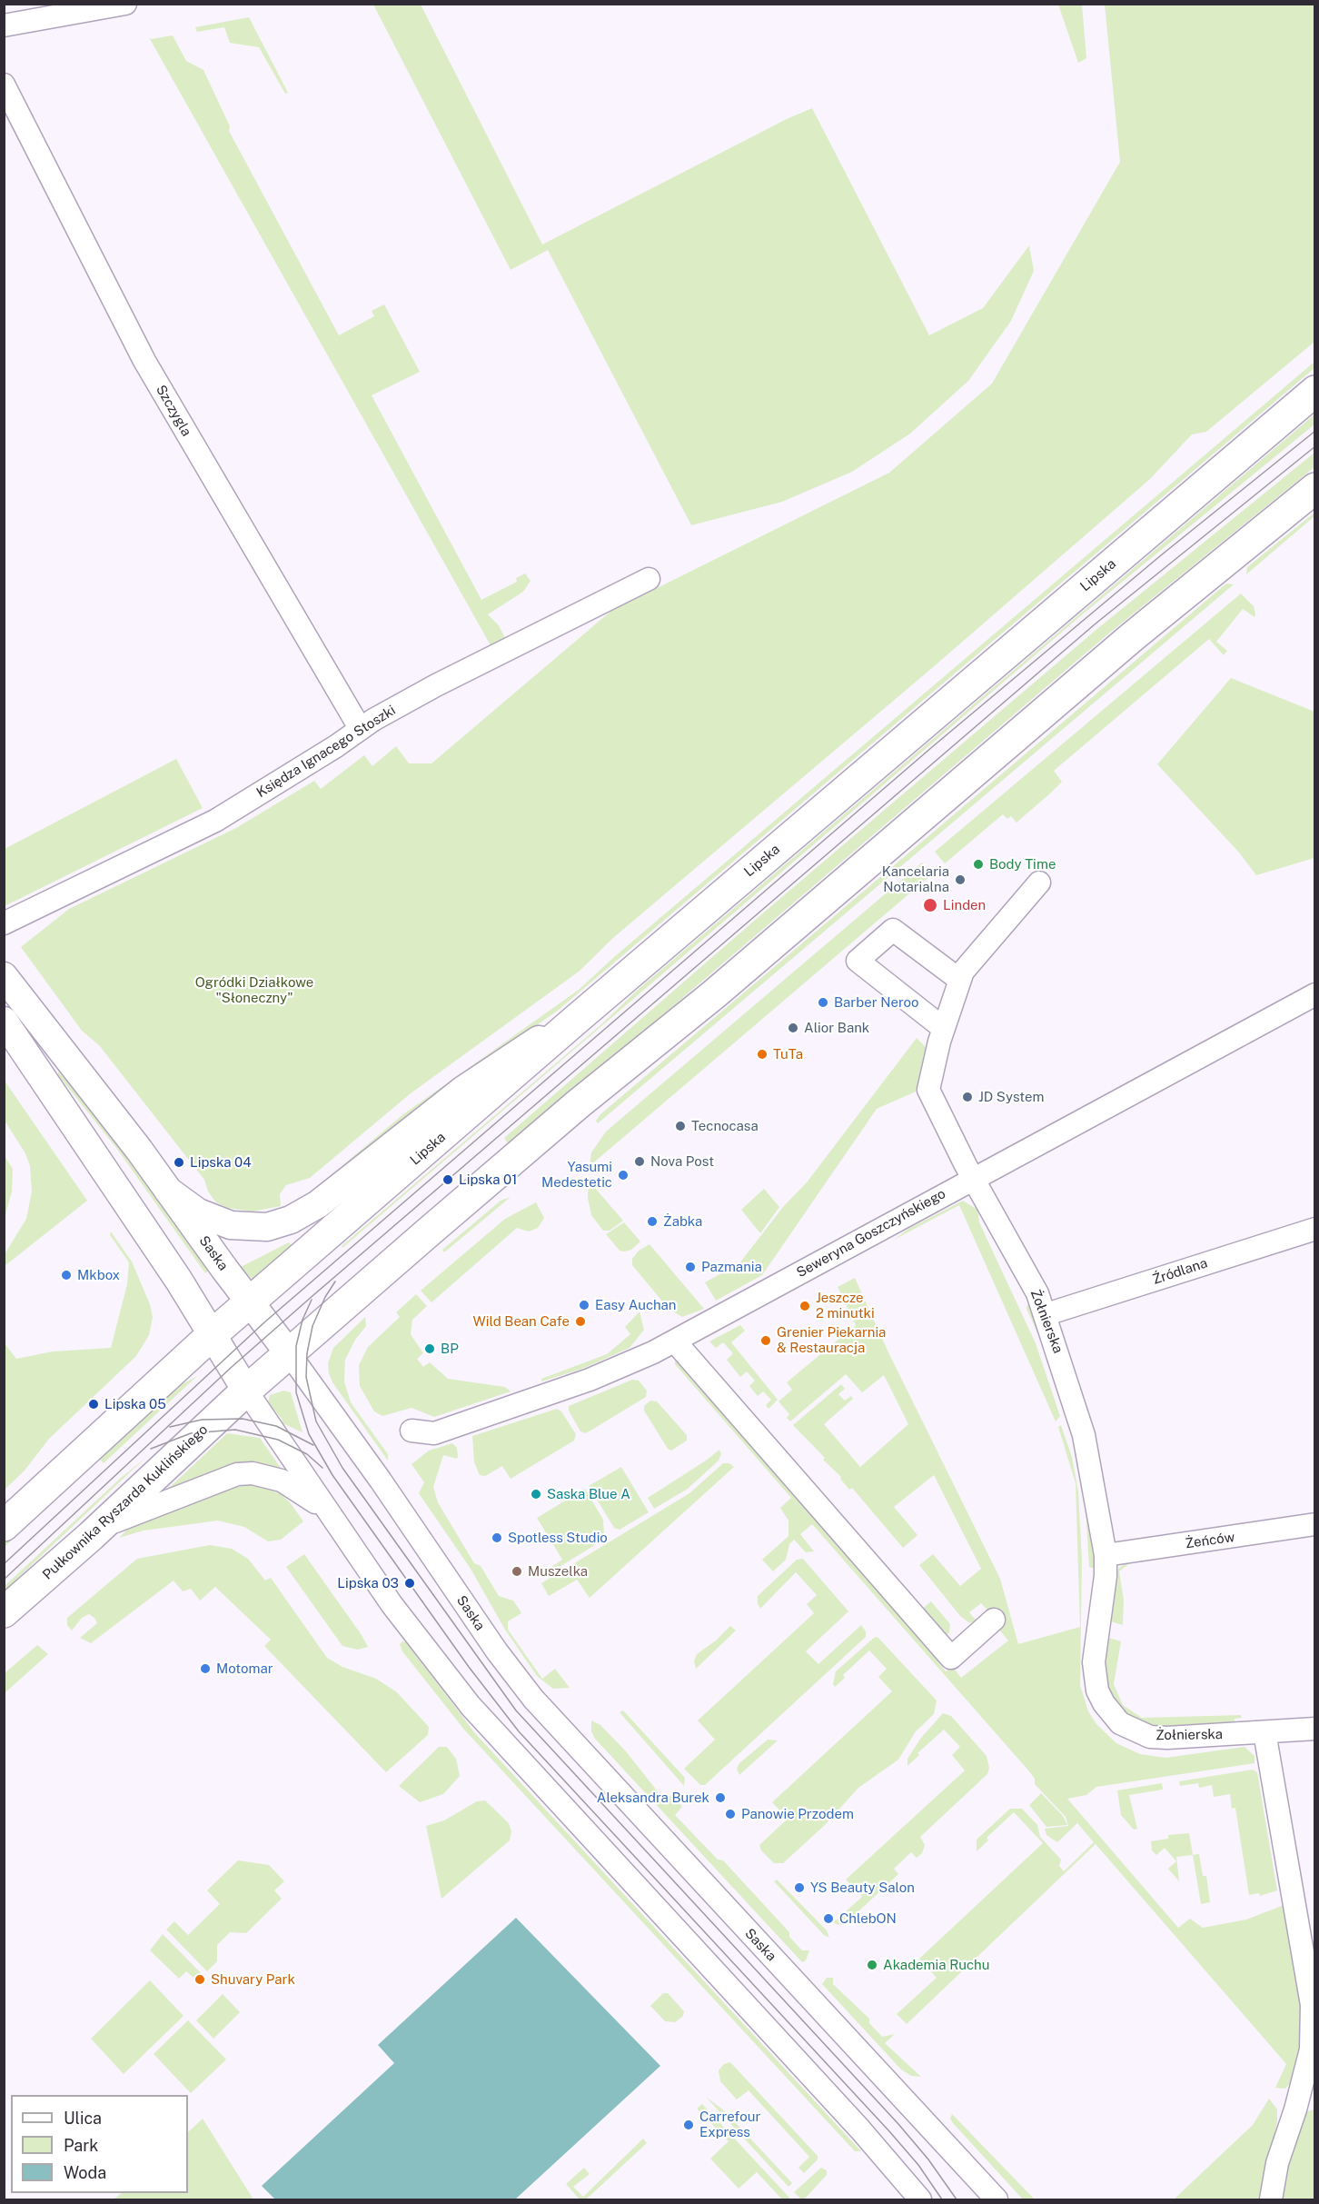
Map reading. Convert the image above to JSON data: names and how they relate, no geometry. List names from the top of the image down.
{
  "streets": {
    "main road": ["Lipska", "Pułkownika Ryszarda Kuklińskiego"],
    "street": [
      "Szczygla",
      "Księdza Ignacego Stoszki",
      "Seweryna Goszczyńskiego",
      "Saska",
      "Źródlana",
      "Żołnierska",
      "Żeńców"
    ]
  },
  "crossings": [
    ["Szczygla", "Księdza Ignacego Stoszki"],
    ["Lipska", "Saska"],
    ["Seweryna Goszczyńskiego", "Żołnierska"],
    ["Źródlana", "Żołnierska"],
    ["Żołnierska", "Żeńców"]
  ],
  "parks": ["Ogródki Działkowe \"Słoneczny\""],
  "places": [
    "Body Time",
    "Kancelaria Notarialna",
    "Linden",
    "Barber Neroo",
    "Alior Bank",
    "TuTa",
    "JD System",
    "Tecnocasa",
    "Nova Post",
    "Lipska 04",
    "Yasumi Medestetic",
    "Lipska 01",
    "Żabka",
    "Pazmania",
    "Mkbox",
    "Easy Auchan",
    "Jeszcze 2 minutki",
    "Wild Bean Cafe",
    "Grenier Piekarnia & Restauracja",
    "BP",
    "Lipska 05",
    "Saska Blue A",
    "Spotless Studio",
    "Muszelka",
    "Lipska 03",
    "Motomar",
    "Aleksandra Burek",
    "Panowie Przodem",
    "YS Beauty Salon",
    "ChlebON",
    "Akademia Ruchu",
    "Shuvary Park",
    "Carrefour Express"
  ],
  "legend": ["Ulica", "Park", "Woda"]
}
